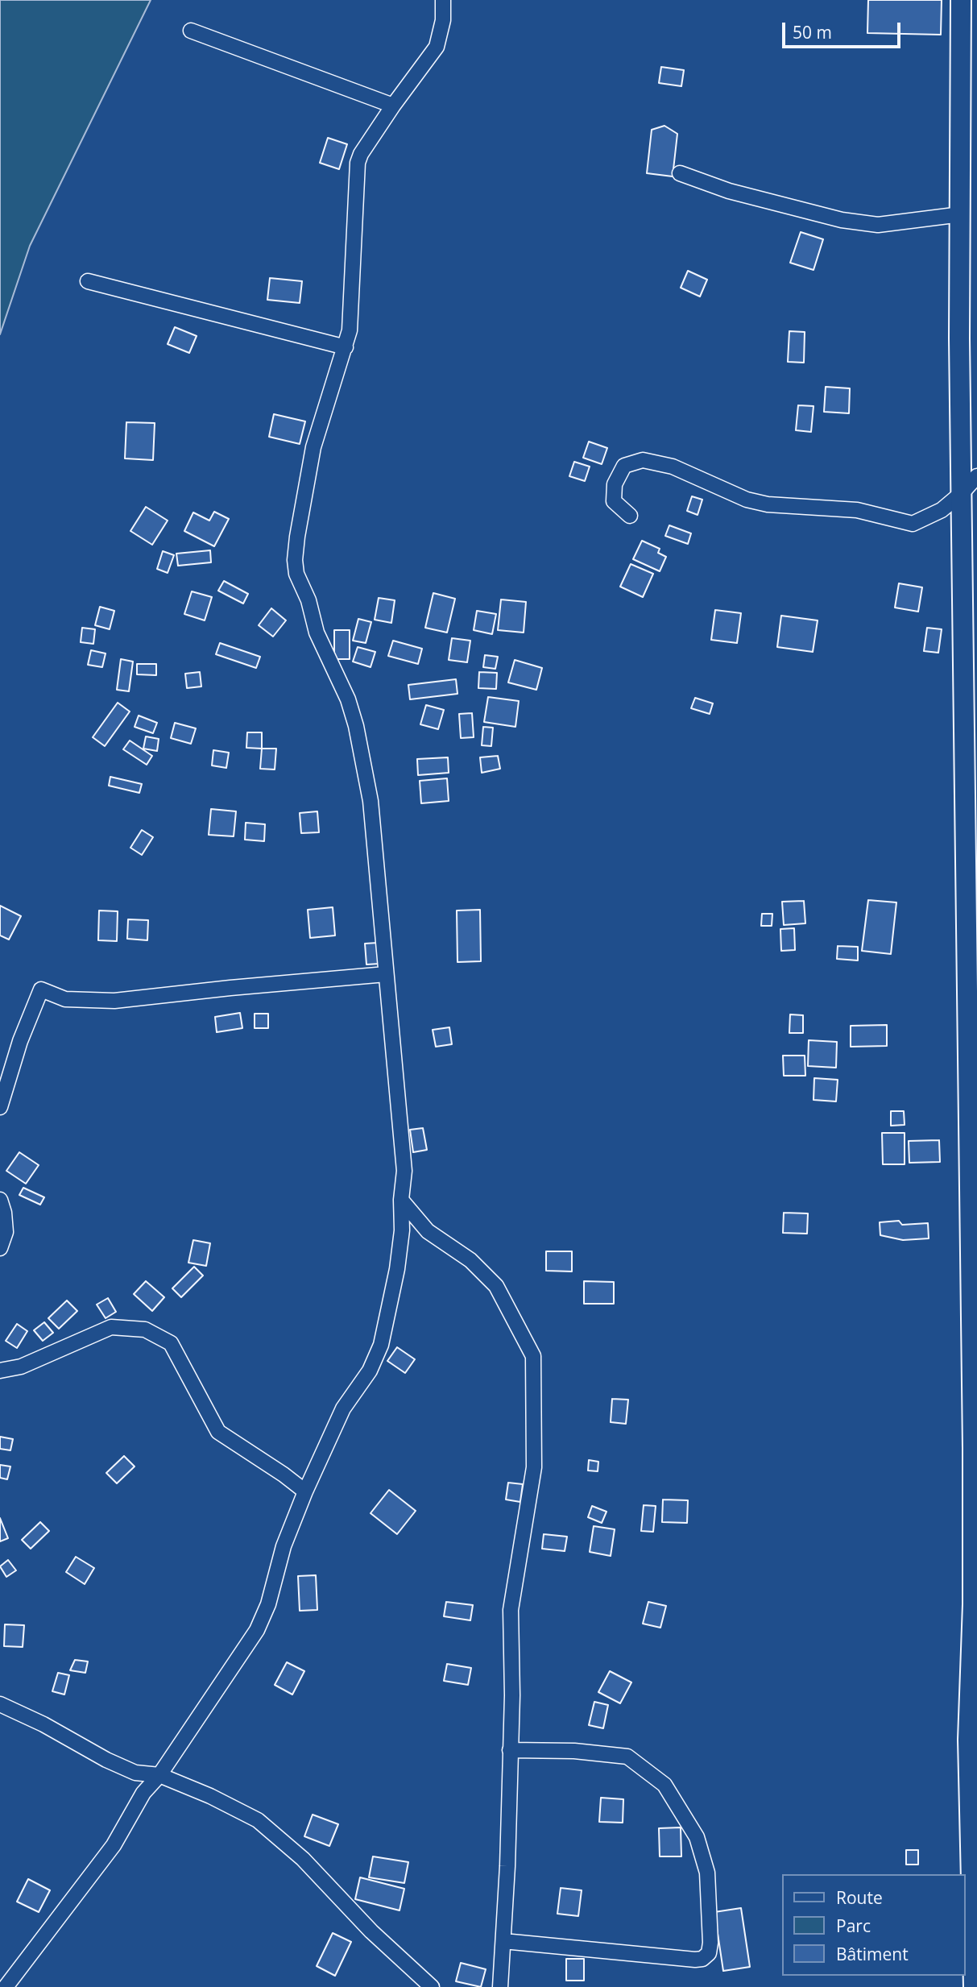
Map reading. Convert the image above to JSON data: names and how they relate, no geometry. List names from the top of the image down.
{
  "legend": ["Route", "Parc", "Bâtiment"],
  "scale_bar": "50 m"
}
